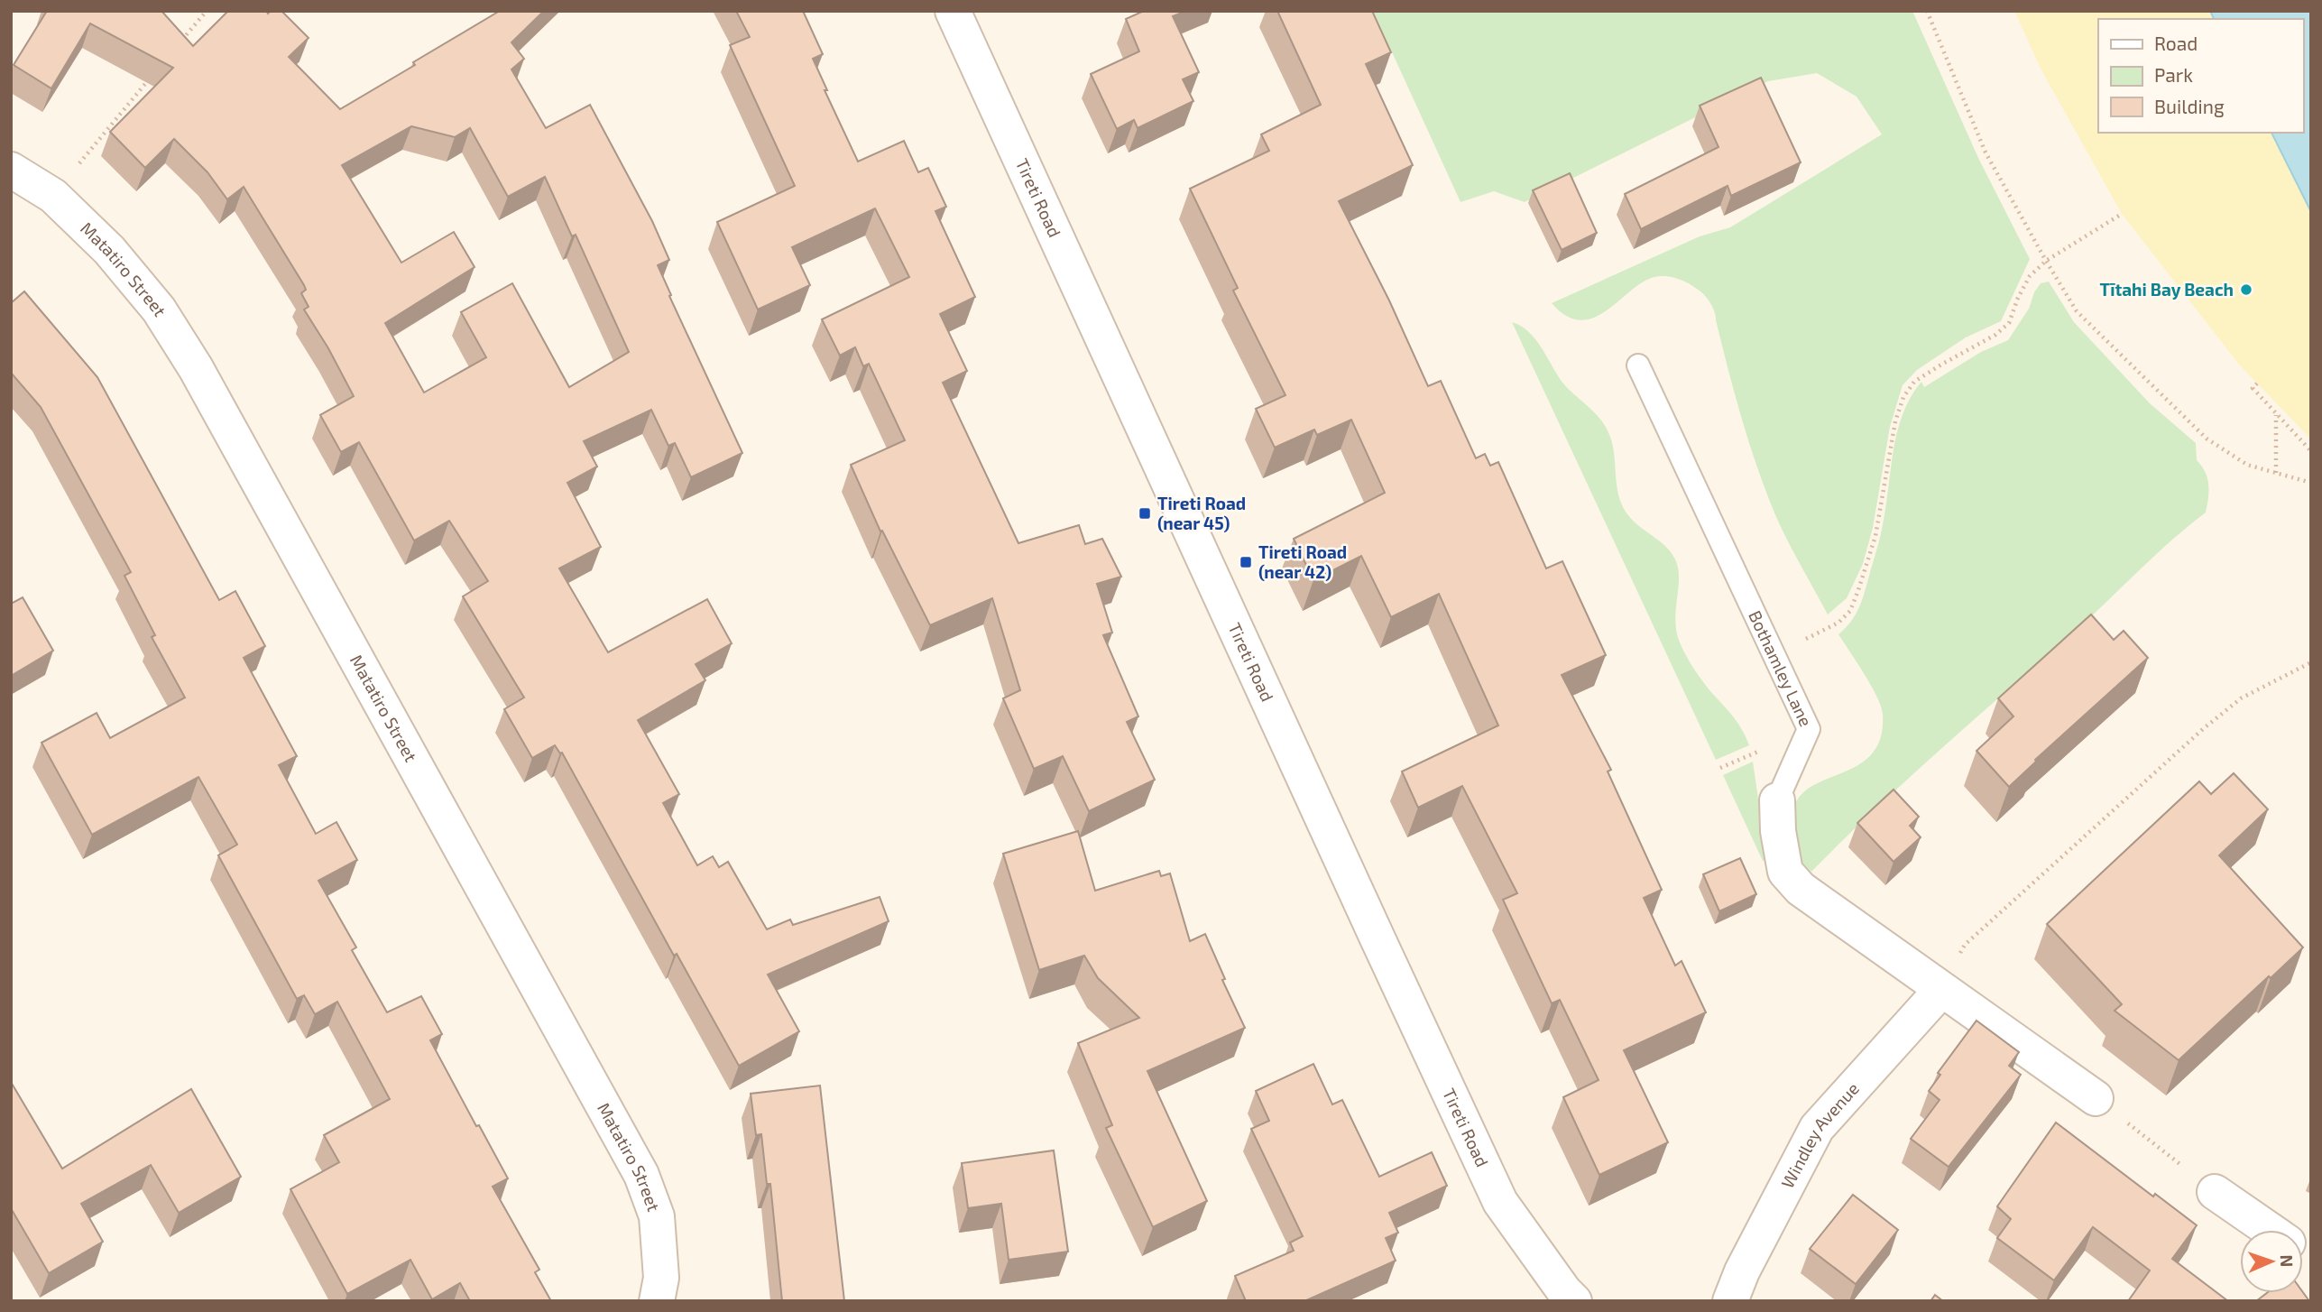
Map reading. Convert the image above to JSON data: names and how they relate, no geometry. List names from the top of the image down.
{
  "streets": {
    "street": [
      "Tireti Road",
      "Matatiro Street",
      "Bothamley Lane",
      "Windley Avenue"
    ]
  },
  "crossings": [
    ["Bothamley Lane", "Windley Avenue"]
  ],
  "places": {
    "other": ["Tītahi Bay Beach"],
    "transit": ["Tireti Road (near 45)", "Tireti Road (near 42)"]
  },
  "legend": ["Road", "Park", "Building"],
  "north": "right"
}
